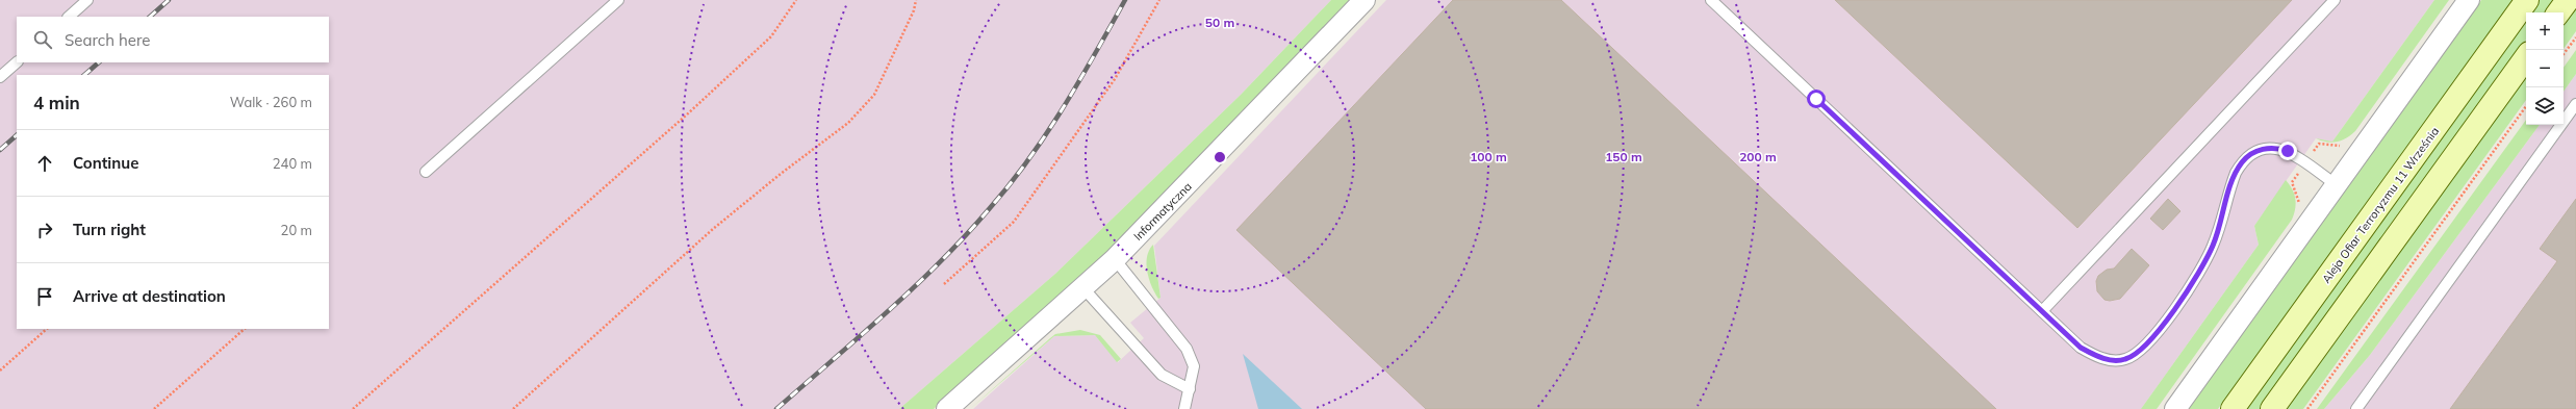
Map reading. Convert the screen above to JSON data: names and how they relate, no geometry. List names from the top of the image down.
{
  "streets": {
    "street": ["Aleja Ofiar Terroryzmu 11 Września", "Informatyczna"]
  },
  "page": {
    "map_buttons": ["+", "−"],
    "search": "Search here",
    "heading": ["4 min", "Walk · 260 m"],
    "list": [
      ["Continue", "240 m"],
      ["Turn right", "20 m"],
      "Arrive at destination"
    ]
  },
  "rings": [
    "50 m",
    "100 m",
    "150 m",
    "200 m"
  ]
}
